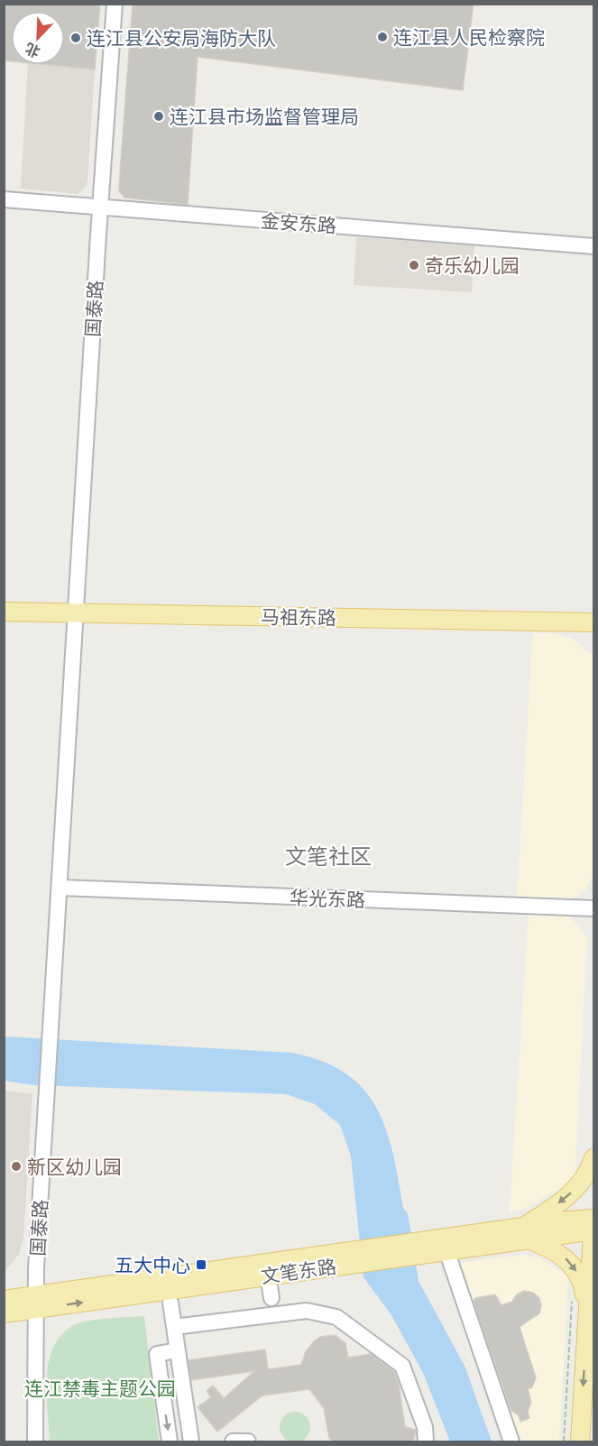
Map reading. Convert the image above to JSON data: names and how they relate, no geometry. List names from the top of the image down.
{
  "streets": {
    "main road": ["马祖东路", "文笔东路"],
    "street": ["金安东路", "国泰路", "华光东路"]
  },
  "crossings": [
    ["金安东路", "国泰路"],
    ["国泰路", "马祖东路"],
    ["国泰路", "华光东路"],
    ["国泰路", "文笔东路"]
  ],
  "districts": ["文笔社区"],
  "parks": ["连江禁毒主题公园"],
  "places": {
    "other": [
      "连江县人民检察院",
      "连江县公安局海防大队",
      "连江县市场监督管理局",
      "奇乐幼儿园",
      "新区幼儿园"
    ],
    "transit": ["五大中心"]
  },
  "north": "bottom left"
}
